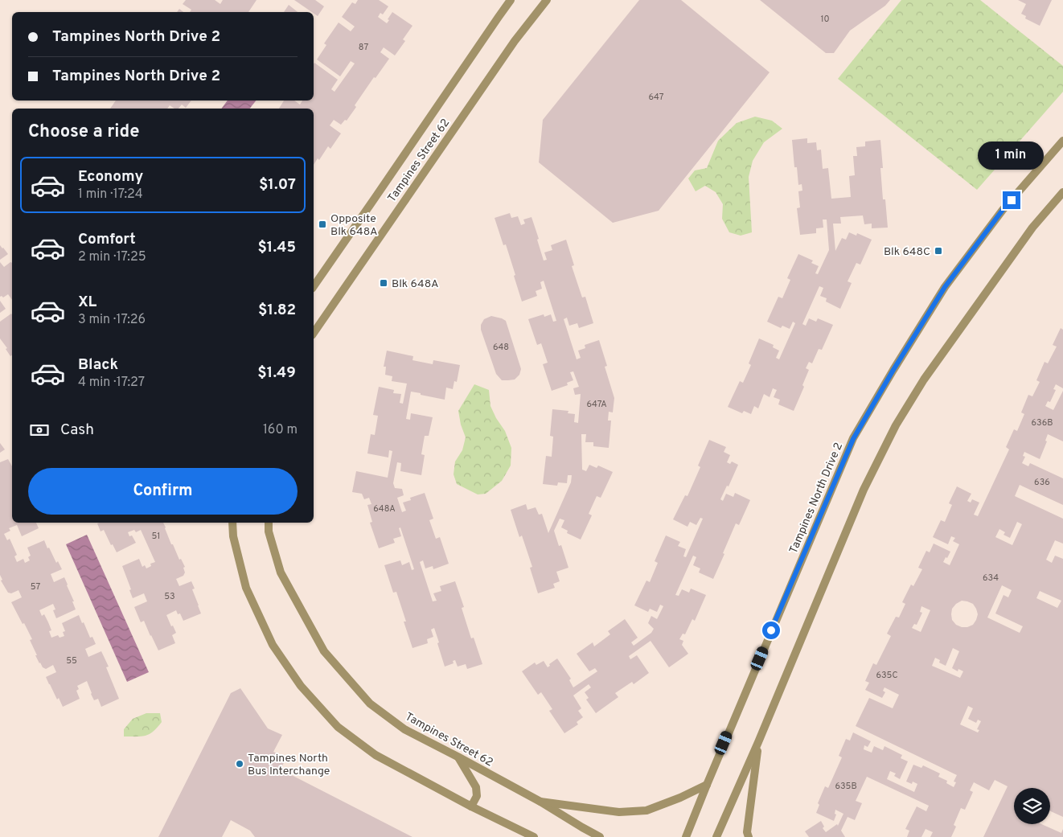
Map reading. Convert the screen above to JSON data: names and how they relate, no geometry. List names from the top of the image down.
{
  "streets": {
    "street": ["Tampines Street 62", "Tampines North Drive 2"]
  },
  "places": {
    "transit": ["Opposite Blk 648A", "Blk 648C", "Blk 648A"],
    "other": ["Tampines North Bus Interchange"]
  },
  "house_numbers": [
    "10",
    "87",
    "647",
    "648",
    "647A",
    "636B",
    "636",
    "648A",
    "51",
    "634",
    "57",
    "53",
    "55",
    "635C",
    "635B"
  ],
  "page": {
    "banner": ["Tampines North Drive 2", "Tampines North Drive 2"],
    "heading": "Choose a ride",
    "bubble": "1 min",
    "list": [
      {
        "name": "Economy",
        "note": "1 min · 17:24",
        "value": "$1.07"
      },
      {
        "name": "Comfort",
        "note": "2 min · 17:25",
        "value": "$1.45"
      },
      {
        "name": "XL",
        "note": "3 min · 17:26",
        "value": "$1.82"
      },
      {
        "name": "Black",
        "note": "4 min · 17:27",
        "value": "$1.49"
      }
    ],
    "pay": ["Cash", "160 m"],
    "buttons": "Confirm"
  }
}
